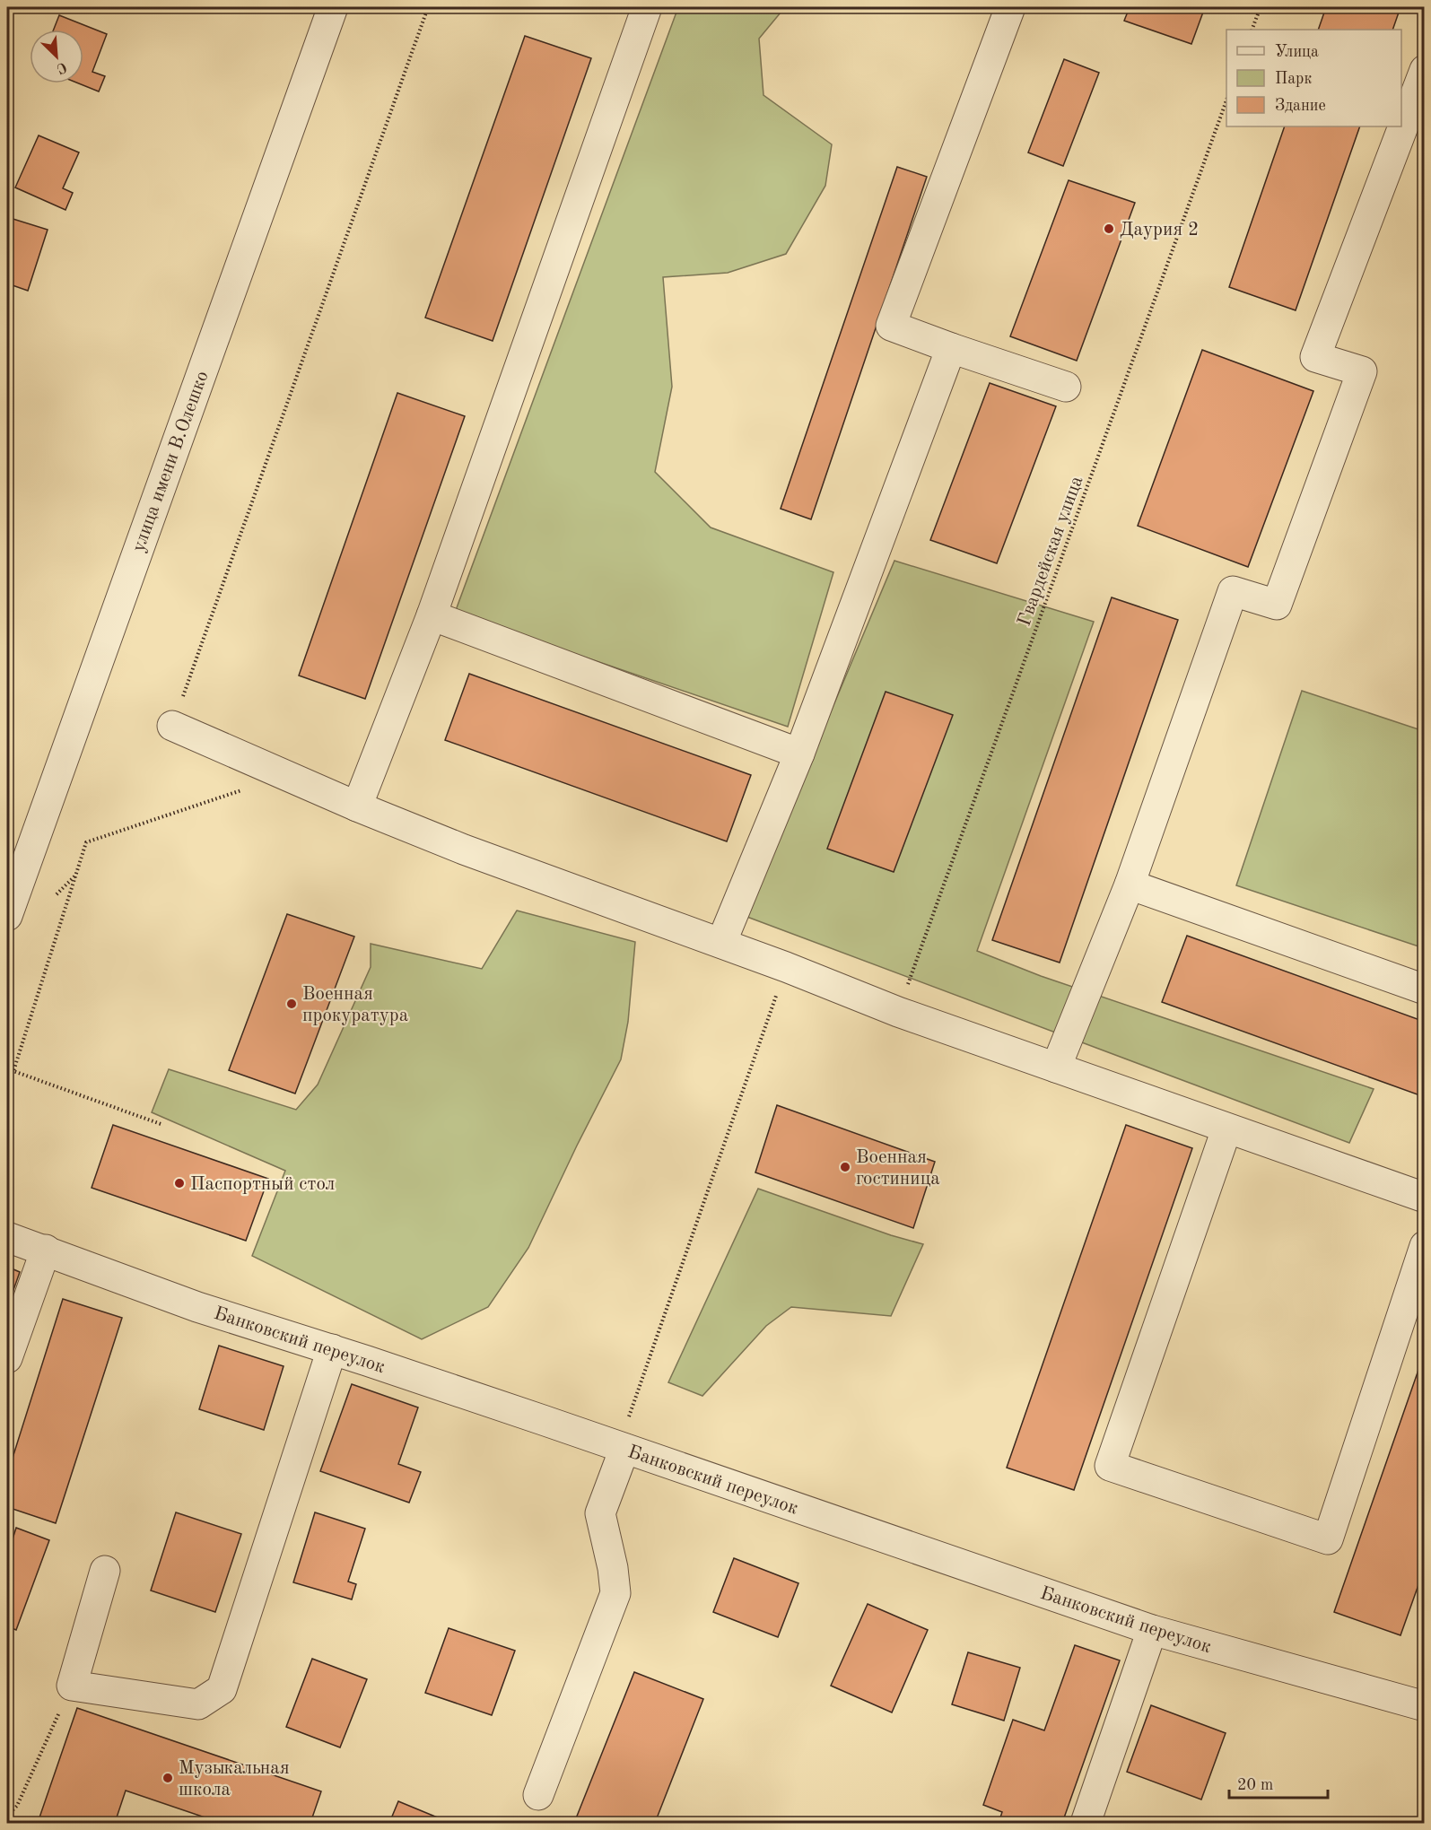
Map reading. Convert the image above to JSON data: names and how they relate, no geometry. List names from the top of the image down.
{
  "streets": {
    "street": ["улица имени В.Олешко", "Банковский переулок"],
    "path": ["Гвардейская улица"]
  },
  "places": [
    "Даурия 2",
    "Военная прокуратура",
    "Военная гостиница",
    "Паспортный стол",
    "Музыкальная школа"
  ],
  "legend": ["Улица", "Парк", "Здание"],
  "scale_bar": "20 m",
  "north": "bottom right"
}
